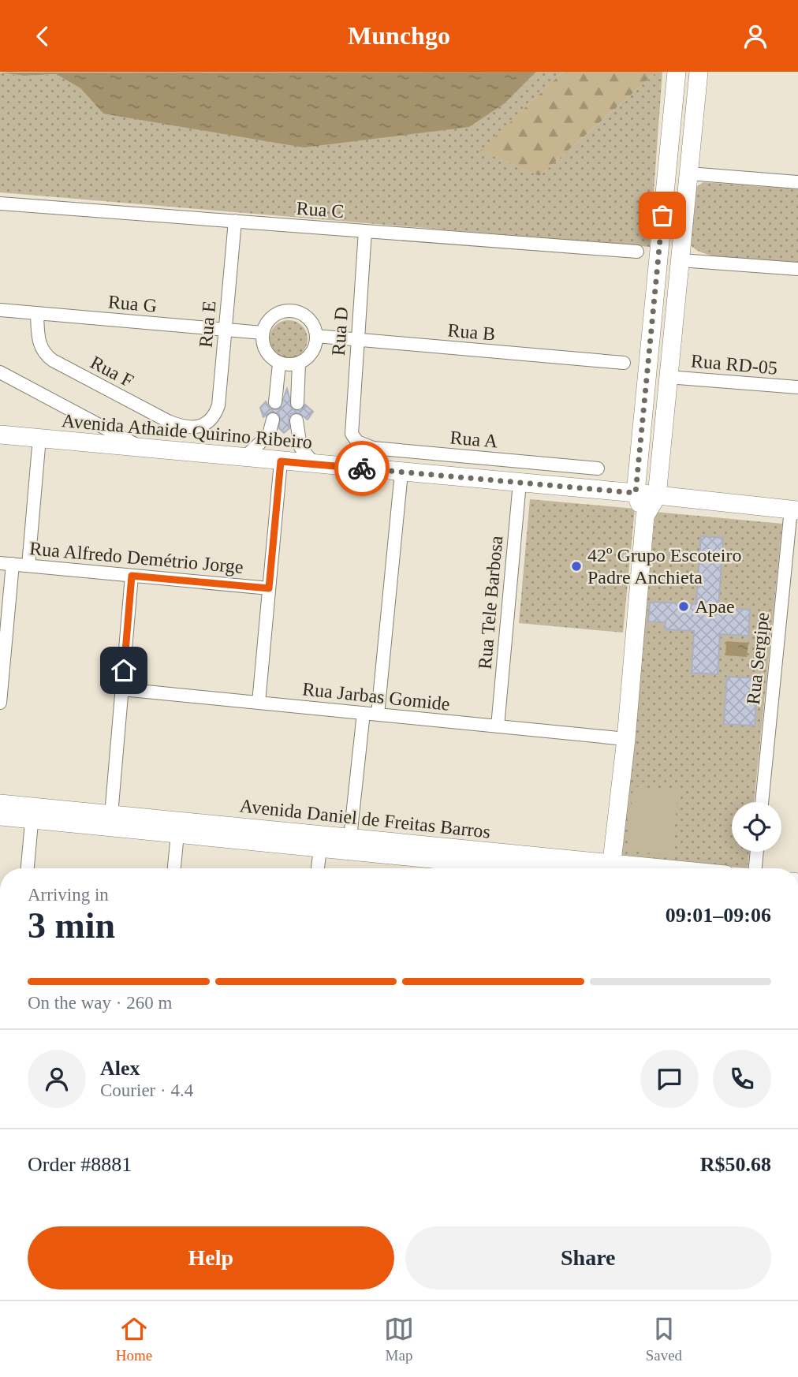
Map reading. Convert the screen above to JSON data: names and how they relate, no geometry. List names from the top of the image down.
{
  "streets": {
    "street": [
      "Rua C",
      "Rua G",
      "Rua E",
      "Rua D",
      "Rua B",
      "Rua RD-05",
      "Rua F",
      "Avenida Athaide Quirino Ribeiro",
      "Rua A",
      "Rua Alfredo Demétrio Jorge",
      "Rua Tele Barbosa",
      "Rua Sergipe",
      "Rua Jarbas Gomide",
      "Avenida Daniel de Freitas Barros"
    ]
  },
  "crossings": [
    ["Rua C", "Rua E"],
    ["Rua C", "Rua D"],
    ["Rua G", "Rua E"],
    ["Rua G", "Rua B"],
    ["Rua G", "Rua F"],
    ["Rua E", "Rua F"],
    ["Rua D", "Rua B"],
    ["Rua D", "Rua A"],
    ["Avenida Athaide Quirino Ribeiro", "Rua Tele Barbosa"],
    ["Avenida Athaide Quirino Ribeiro", "Rua Sergipe"],
    ["Rua Tele Barbosa", "Rua Jarbas Gomide"]
  ],
  "places": ["42º Grupo Escoteiro Padre Anchieta", "Apae"],
  "page": {
    "header": "Munchgo",
    "heading": ["3 min", "Arriving in", "09:01–09:06"],
    "panel": [
      "Alex",
      "Courier · 4.4",
      "Order #8881",
      "R$50.68"
    ],
    "bar": "On the way · 260 m",
    "buttons": ["Help", "Share"],
    "tabs": ["Home", "Map", "Saved"]
  }
}
